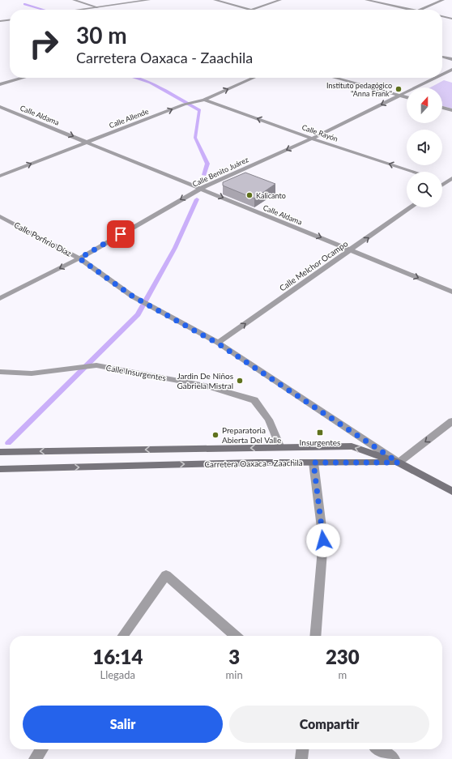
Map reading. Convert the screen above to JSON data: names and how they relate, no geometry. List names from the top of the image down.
{
  "streets": {
    "main road": ["Carretera Oaxaca - Zaachila"],
    "street": [
      "Calle Aldama",
      "Calle Allende",
      "Calle Rayón",
      "Calle Benito Juárez",
      "Calle Porfirio Díaz",
      "Calle Melchor Ocampo",
      "Calle Insurgentes"
    ]
  },
  "crossings": [
    ["Calle Aldama", "Calle Allende"],
    ["Calle Aldama", "Calle Benito Juárez"],
    ["Calle Aldama", "Calle Melchor Ocampo"],
    ["Calle Allende", "Calle Rayón"],
    ["Calle Rayón", "Calle Benito Juárez"],
    ["Calle Benito Juárez", "Calle Porfirio Díaz"],
    ["Calle Porfirio Díaz", "Calle Melchor Ocampo"],
    ["Calle Insurgentes", "Carretera Oaxaca - Zaachila"]
  ],
  "one_way": [
    "Calle Aldama",
    "Calle Allende",
    "Calle Benito Juárez",
    "Calle Melchor Ocampo"
  ],
  "places": {
    "other": [
      "Instituto pedagógico \"Anna Frank\"",
      "Kalicanto",
      "Jardin De Niños Gabriela Mistral",
      "Preparatoria Abierta Del Valle"
    ],
    "transit": ["Insurgentes"]
  },
  "north": "top",
  "page": {
    "turn": ["30 m", "Carretera Oaxaca - Zaachila"],
    "eta": [
      "16:14",
      "Llegada",
      "3",
      "min",
      "230",
      "m"
    ],
    "buttons": ["Salir", "Compartir"]
  }
}
